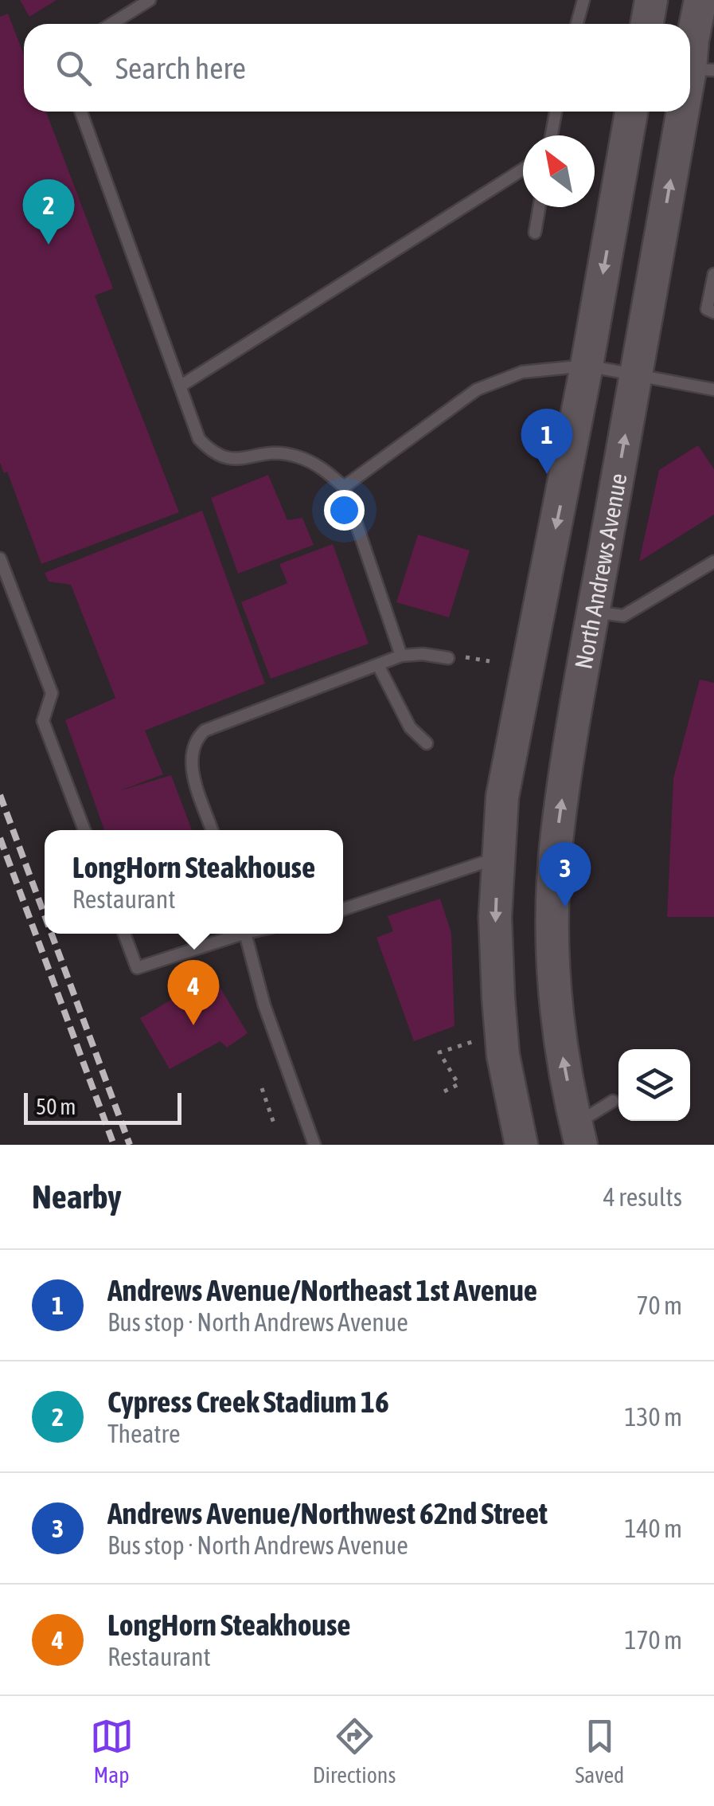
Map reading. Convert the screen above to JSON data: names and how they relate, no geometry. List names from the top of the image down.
{
  "streets": {
    "main road": ["North Andrews Avenue"]
  },
  "scale_bar": "50 m",
  "north": "top left",
  "page": {
    "search": "Search here",
    "pins": [
      "2",
      "1",
      "3",
      "4"
    ],
    "popup": ["LongHorn Steakhouse", "Restaurant"],
    "scale": "50 m",
    "heading": ["Nearby", "4 results"],
    "list": [
      {
        "mark": "1",
        "name": "Andrews Avenue/Northeast 1st Avenue",
        "note": "Bus stop · North Andrews Avenue",
        "value": "70 m"
      },
      {
        "mark": "2",
        "name": "Cypress Creek Stadium 16",
        "note": "Theatre",
        "value": "130 m"
      },
      {
        "mark": "3",
        "name": "Andrews Avenue/Northwest 62nd Street",
        "note": "Bus stop · North Andrews Avenue",
        "value": "140 m"
      },
      {
        "mark": "4",
        "name": "LongHorn Steakhouse",
        "note": "Restaurant",
        "value": "170 m"
      }
    ],
    "nav": ["Map", "Directions", "Saved"]
  }
}
